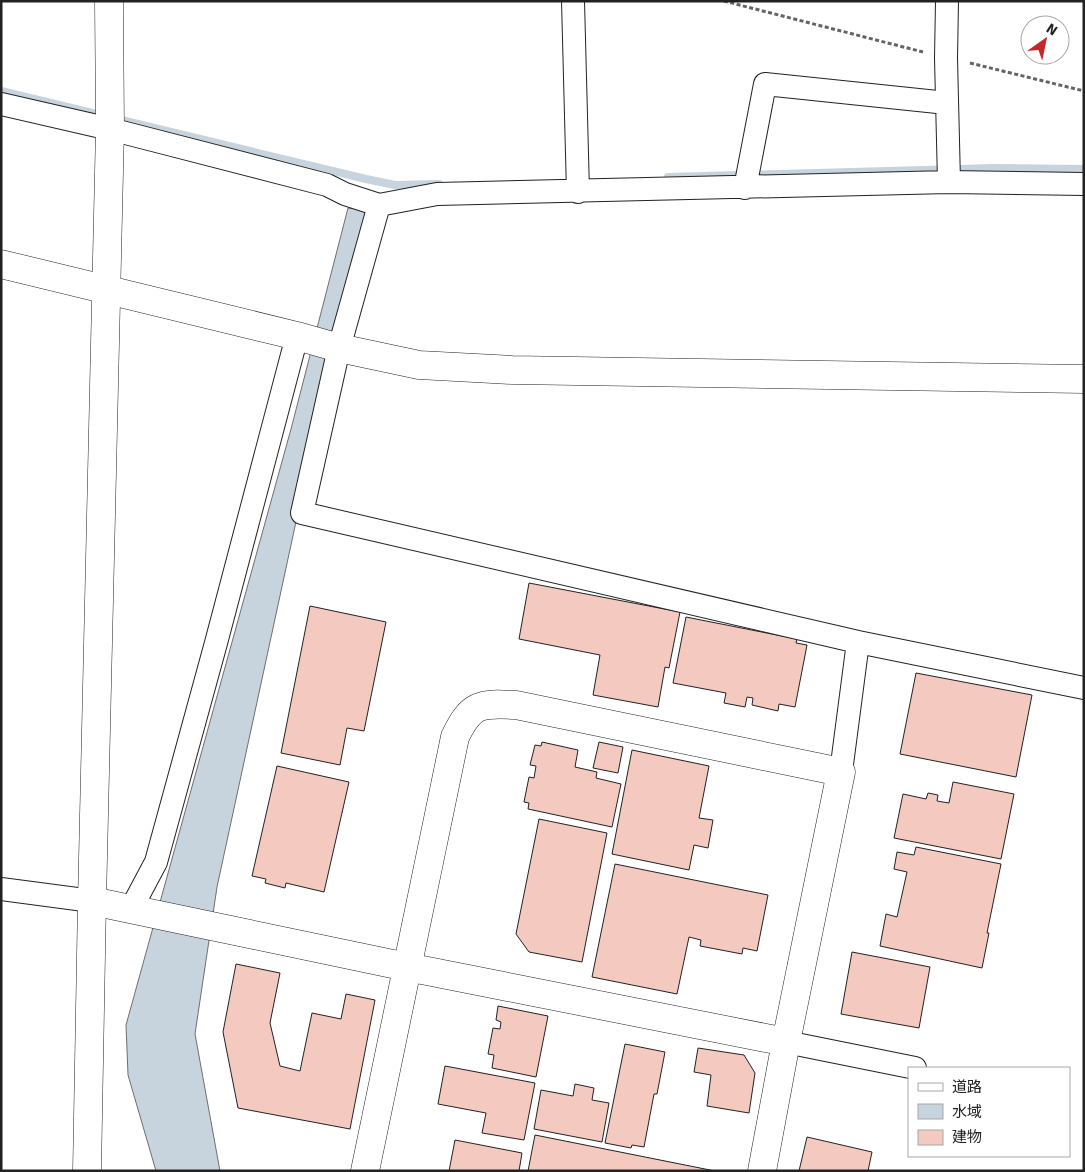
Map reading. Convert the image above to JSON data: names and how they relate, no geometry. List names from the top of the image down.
{
  "legend": ["道路", "水域", "建物"],
  "north": "top right"
}
